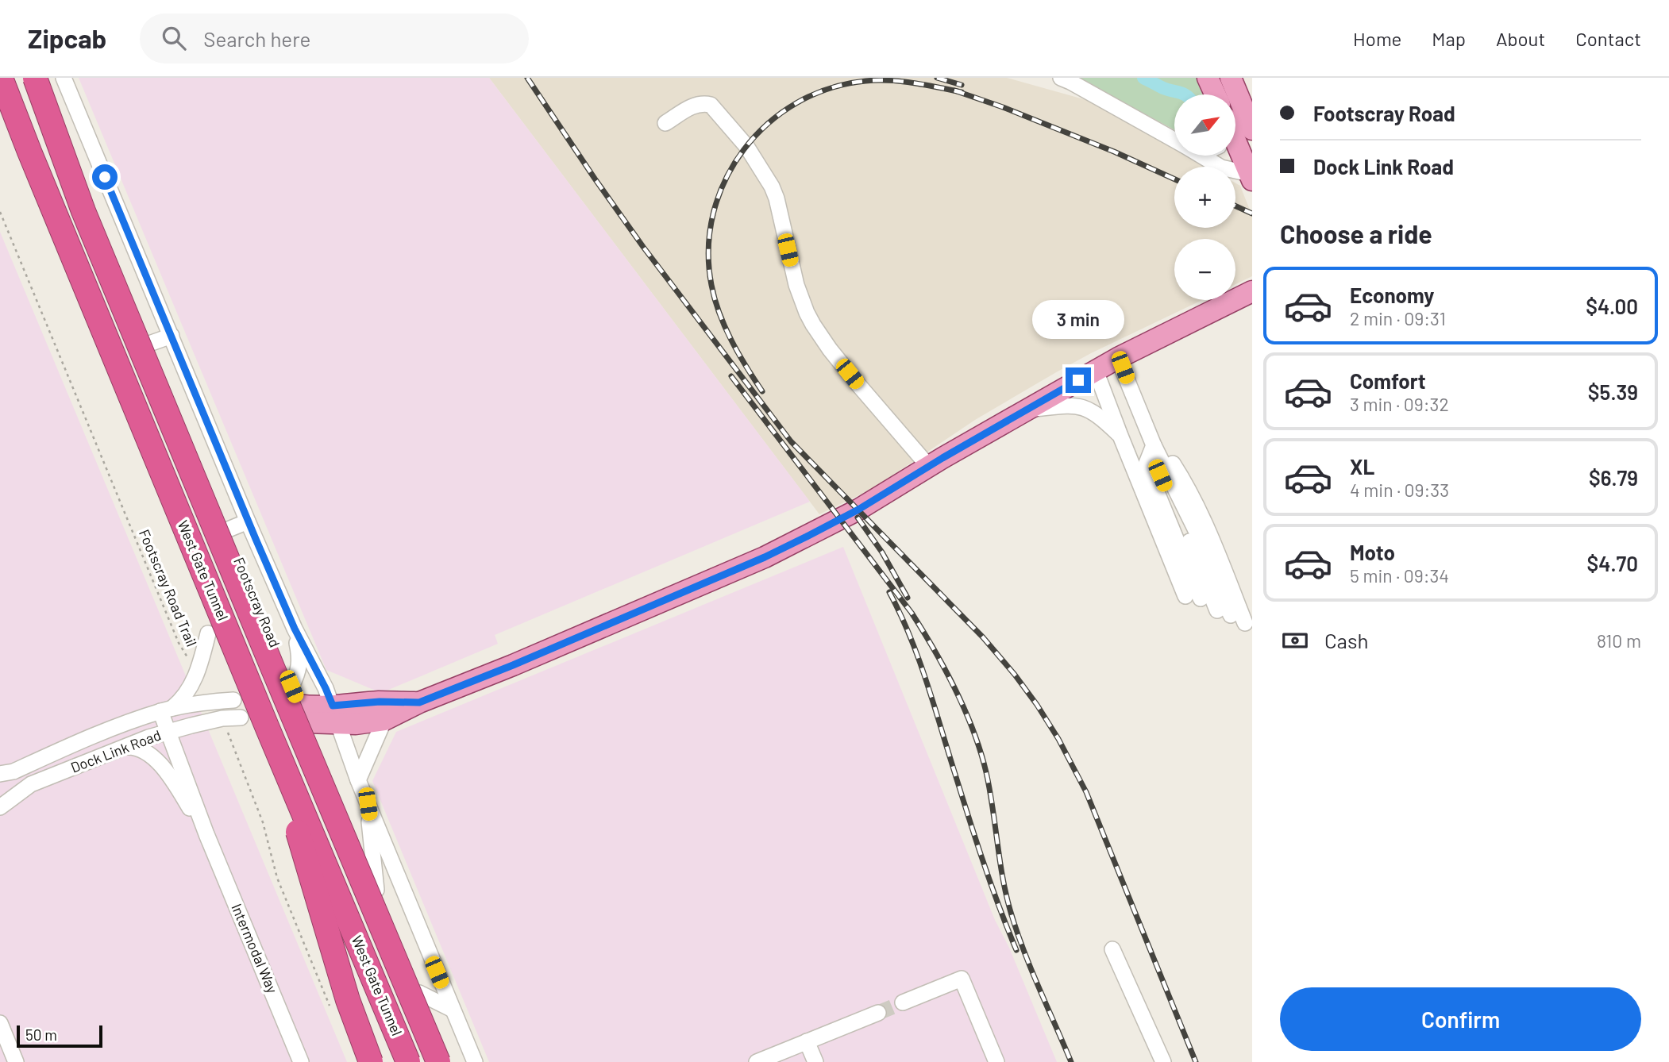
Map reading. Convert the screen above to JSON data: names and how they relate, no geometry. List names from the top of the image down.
{
  "streets": {
    "highway": ["West Gate Tunnel"],
    "main road": ["Footscray Road"],
    "street": ["Dock Link Road", "Intermodal Way"],
    "path": ["Footscray Road Trail"]
  },
  "crossings": [
    ["Dock Link Road", "Intermodal Way"]
  ],
  "scale_bar": "50 m",
  "north": "top right",
  "page": {
    "header": "Zipcab",
    "search": "Search here",
    "nav": [
      "Home",
      "Map",
      "About",
      "Contact"
    ],
    "banner": ["Footscray Road", "Dock Link Road"],
    "map_buttons": ["+", "−"],
    "heading": "Choose a ride",
    "list": [
      {
        "name": "Economy",
        "note": "2 min · 09:31",
        "value": "$4.00"
      },
      {
        "name": "Comfort",
        "note": "3 min · 09:32",
        "value": "$5.39"
      },
      {
        "name": "XL",
        "note": "4 min · 09:33",
        "value": "$6.79"
      },
      {
        "name": "Moto",
        "note": "5 min · 09:34",
        "value": "$4.70"
      }
    ],
    "bubble": "3 min",
    "pay": ["Cash", "810 m"],
    "buttons": "Confirm",
    "scale": "50 m"
  }
}
